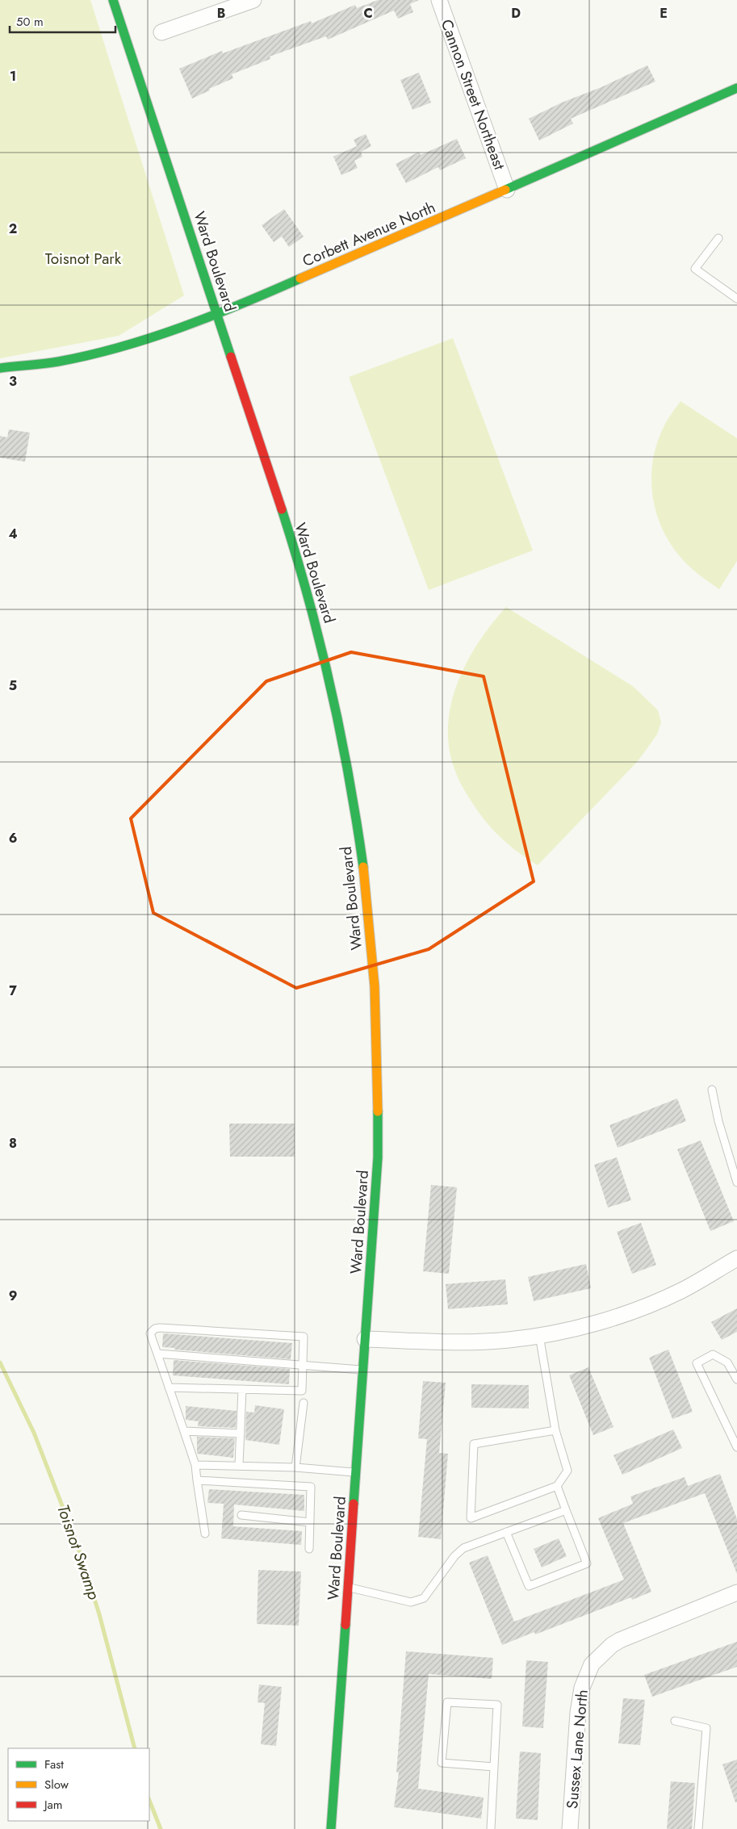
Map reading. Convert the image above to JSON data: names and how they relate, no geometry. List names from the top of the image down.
{
  "streets": {
    "main road": ["Corbett Avenue North", "Ward Boulevard"],
    "street": ["Cannon Street Northeast", "Sussex Lane North"]
  },
  "crossings": [
    ["Cannon Street Northeast", "Corbett Avenue North"],
    ["Corbett Avenue North", "Ward Boulevard"]
  ],
  "water": ["Toisnot Swamp"],
  "parks": ["Toisnot Park"],
  "legend": ["Fast", "Slow", "Jam"],
  "scale_bar": "50 m",
  "grid": {
    "columns": [
      "B",
      "C",
      "D",
      "E"
    ],
    "rows": [
      "1",
      "2",
      "3",
      "4",
      "5",
      "6",
      "7",
      "8",
      "9"
    ]
  }
}
